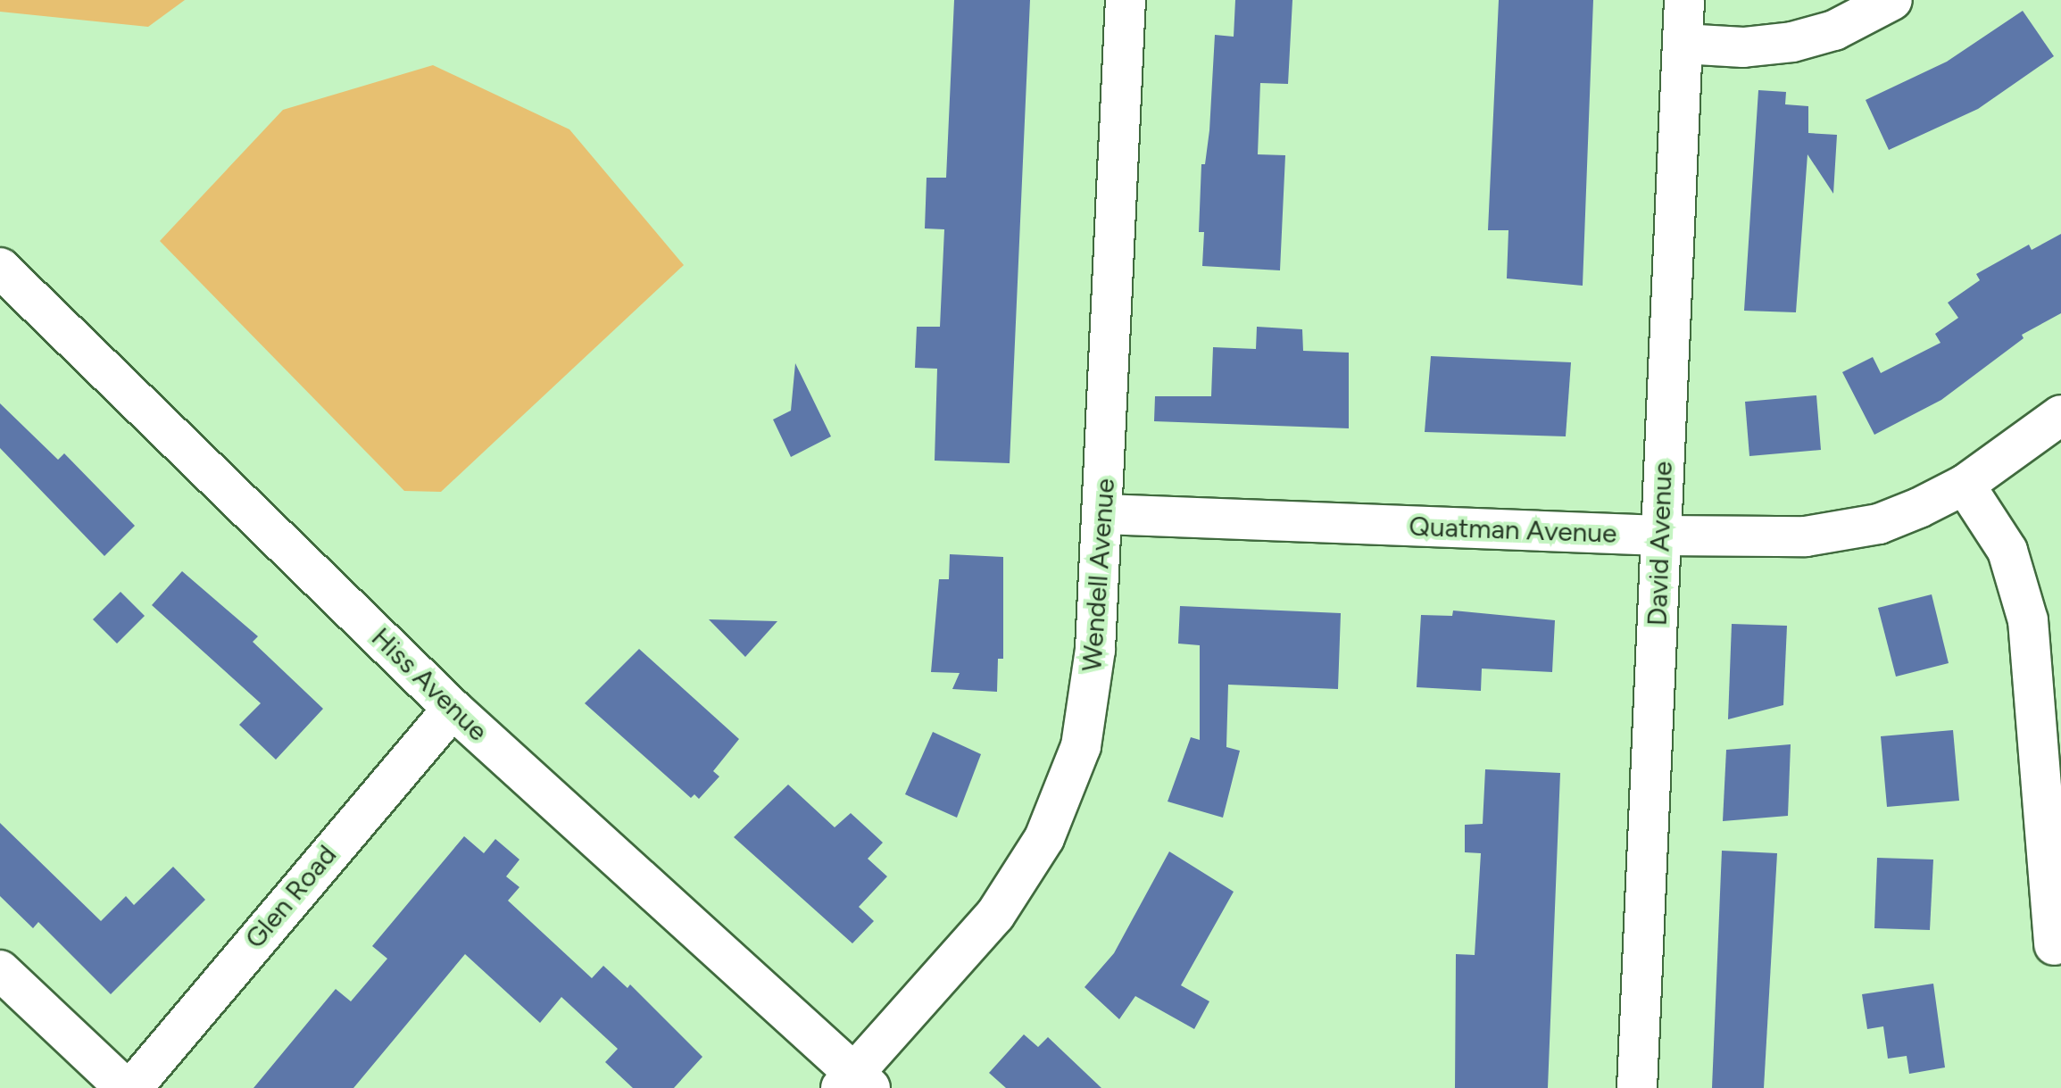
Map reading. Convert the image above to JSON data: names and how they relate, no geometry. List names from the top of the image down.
{
  "streets": {
    "street": [
      "Quatman Avenue",
      "David Avenue",
      "Wendell Avenue",
      "Hiss Avenue",
      "Glen Road"
    ]
  },
  "crossings": [
    ["Quatman Avenue", "David Avenue"],
    ["Quatman Avenue", "Wendell Avenue"],
    ["Wendell Avenue", "Hiss Avenue"],
    ["Hiss Avenue", "Glen Road"]
  ]
}
